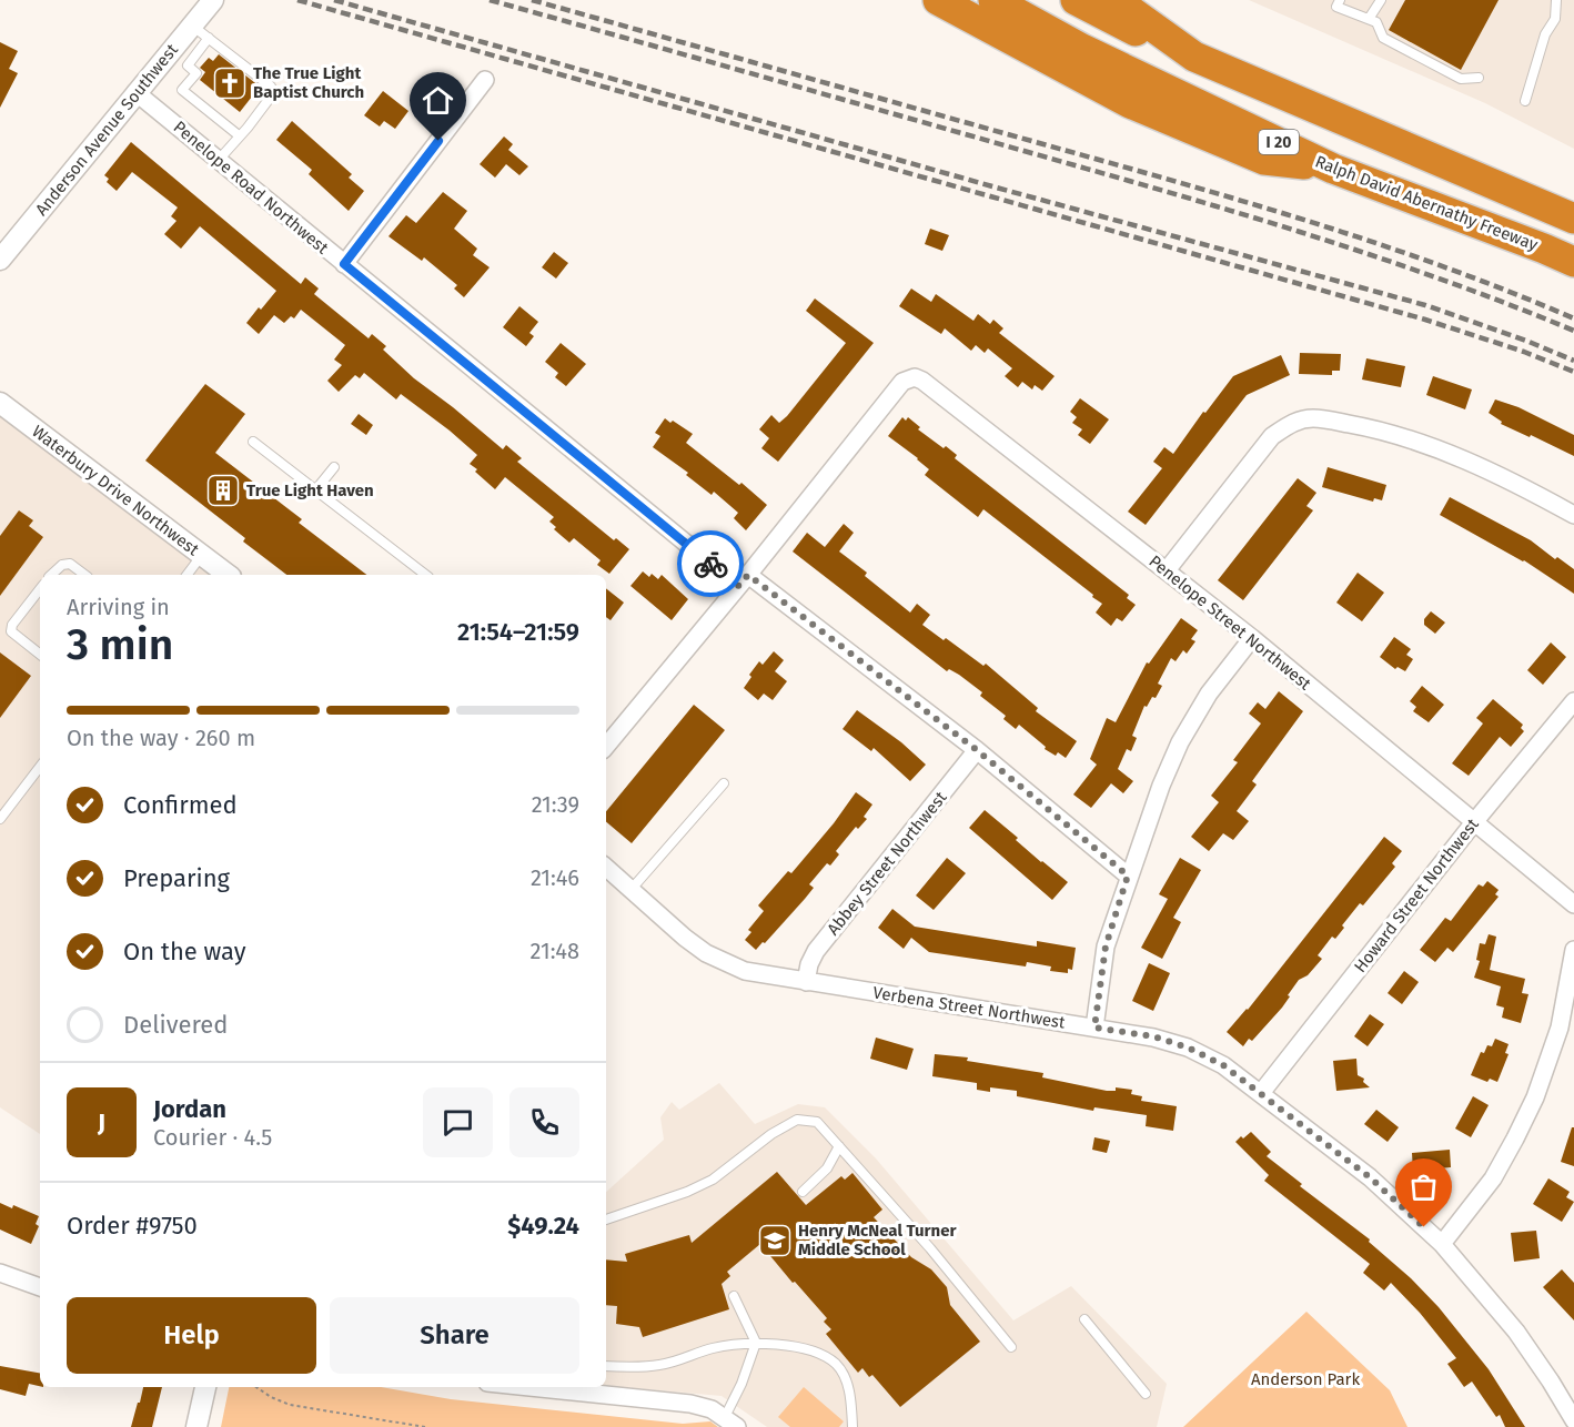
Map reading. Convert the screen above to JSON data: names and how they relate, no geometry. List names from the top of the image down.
{
  "streets": {
    "highway": ["I 20", "Ralph David Abernathy Freeway"],
    "street": [
      "Anderson Avenue Southwest",
      "Penelope Road Northwest",
      "Waterbury Drive Northwest",
      "Penelope Street Northwest",
      "Abbey Street Northwest",
      "Howard Street Northwest",
      "Verbena Street Northwest"
    ]
  },
  "crossings": [
    ["Anderson Avenue Southwest", "Penelope Road Northwest"],
    ["Penelope Road Northwest", "Penelope Street Northwest"],
    ["Penelope Road Northwest", "Abbey Street Northwest"],
    ["Penelope Street Northwest", "Howard Street Northwest"],
    ["Abbey Street Northwest", "Verbena Street Northwest"],
    ["Howard Street Northwest", "Verbena Street Northwest"]
  ],
  "parks": ["Anderson Park"],
  "places": {
    "church": ["The True Light Baptist Church"],
    "building": ["True Light Haven"],
    "school or university": ["Henry McNeal Turner Middle School"]
  },
  "page": {
    "heading": ["3 min", "Arriving in", "21:54–21:59"],
    "panel": [
      "Jordan",
      "Courier · 4.5",
      "Order #9750",
      "$49.24"
    ],
    "bar": "On the way · 260 m",
    "list": [
      ["Confirmed", "21:39"],
      ["Preparing", "21:46"],
      ["On the way", "21:48"],
      "Delivered"
    ],
    "round": "J",
    "buttons": ["Help", "Share"]
  }
}
